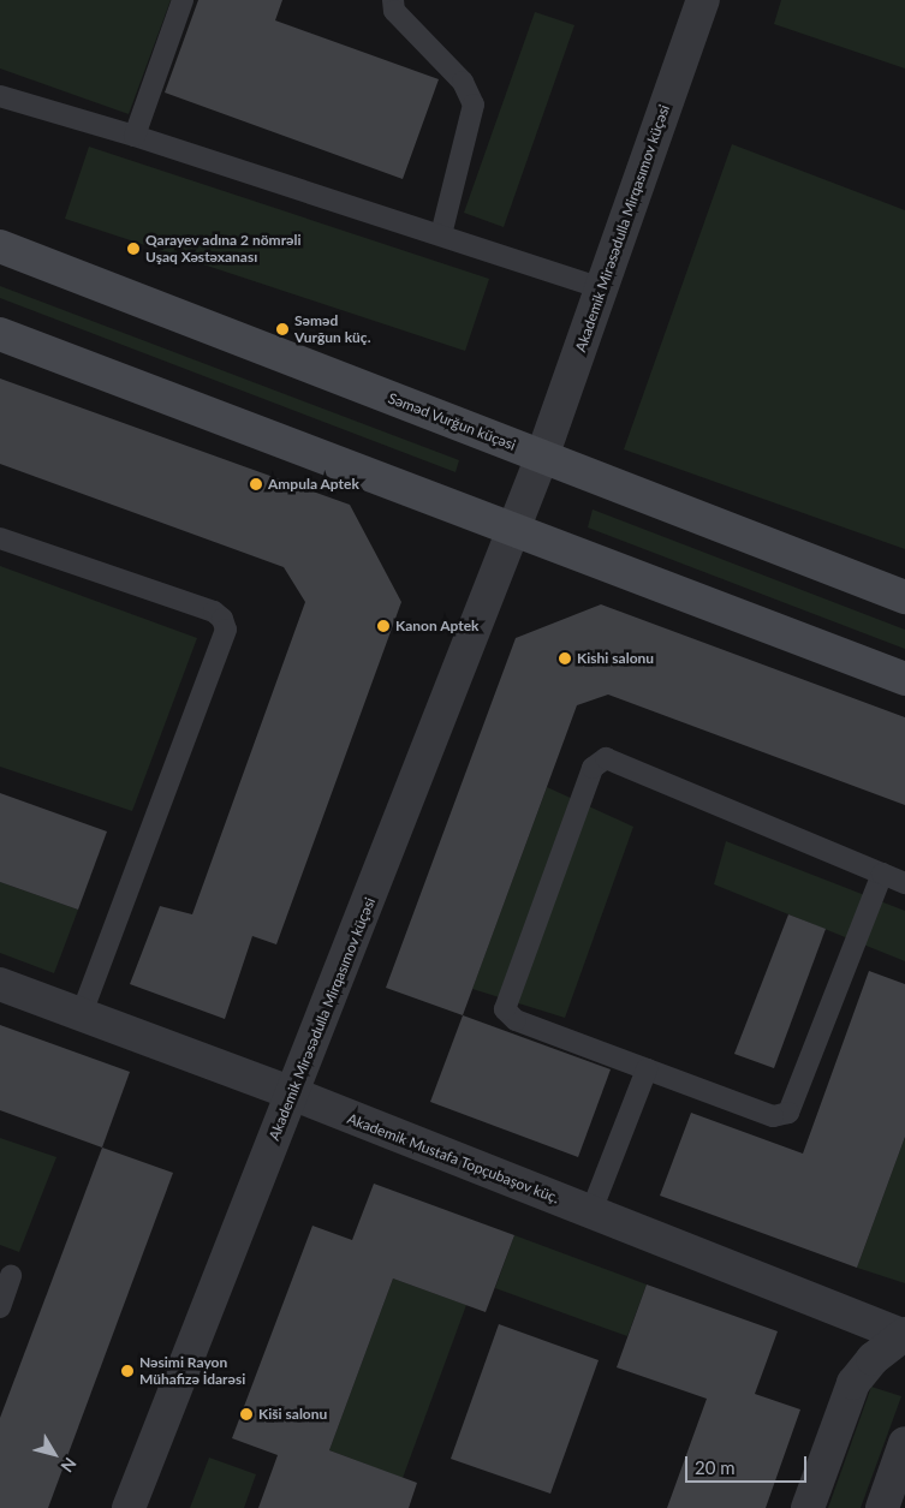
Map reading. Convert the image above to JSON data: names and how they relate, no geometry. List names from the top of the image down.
{
  "streets": {
    "main road": ["Səməd Vurğun küçəsi"],
    "street": ["Akademik Mirəsədulla Mirqasımov küçəsi", "Akademik Mustafa Topçubaşov küç."]
  },
  "crossings": [
    ["Akademik Mirəsədulla Mirqasımov küçəsi", "Səməd Vurğun küçəsi"],
    ["Akademik Mirəsədulla Mirqasımov küçəsi", "Akademik Mustafa Topçubaşov küç."]
  ],
  "places": [
    "Qarayev adına 2 nömrəli Uşaq Xəstəxanası",
    "Səməd Vurğun küç.",
    "Ampula Aptek",
    "Kanon Aptek",
    "Kishi salonu",
    "Nəsimi Rayon Mühafizə İdarəsi",
    "Kiši salonu"
  ],
  "scale_bar": "20 m",
  "north": "bottom right"
}
